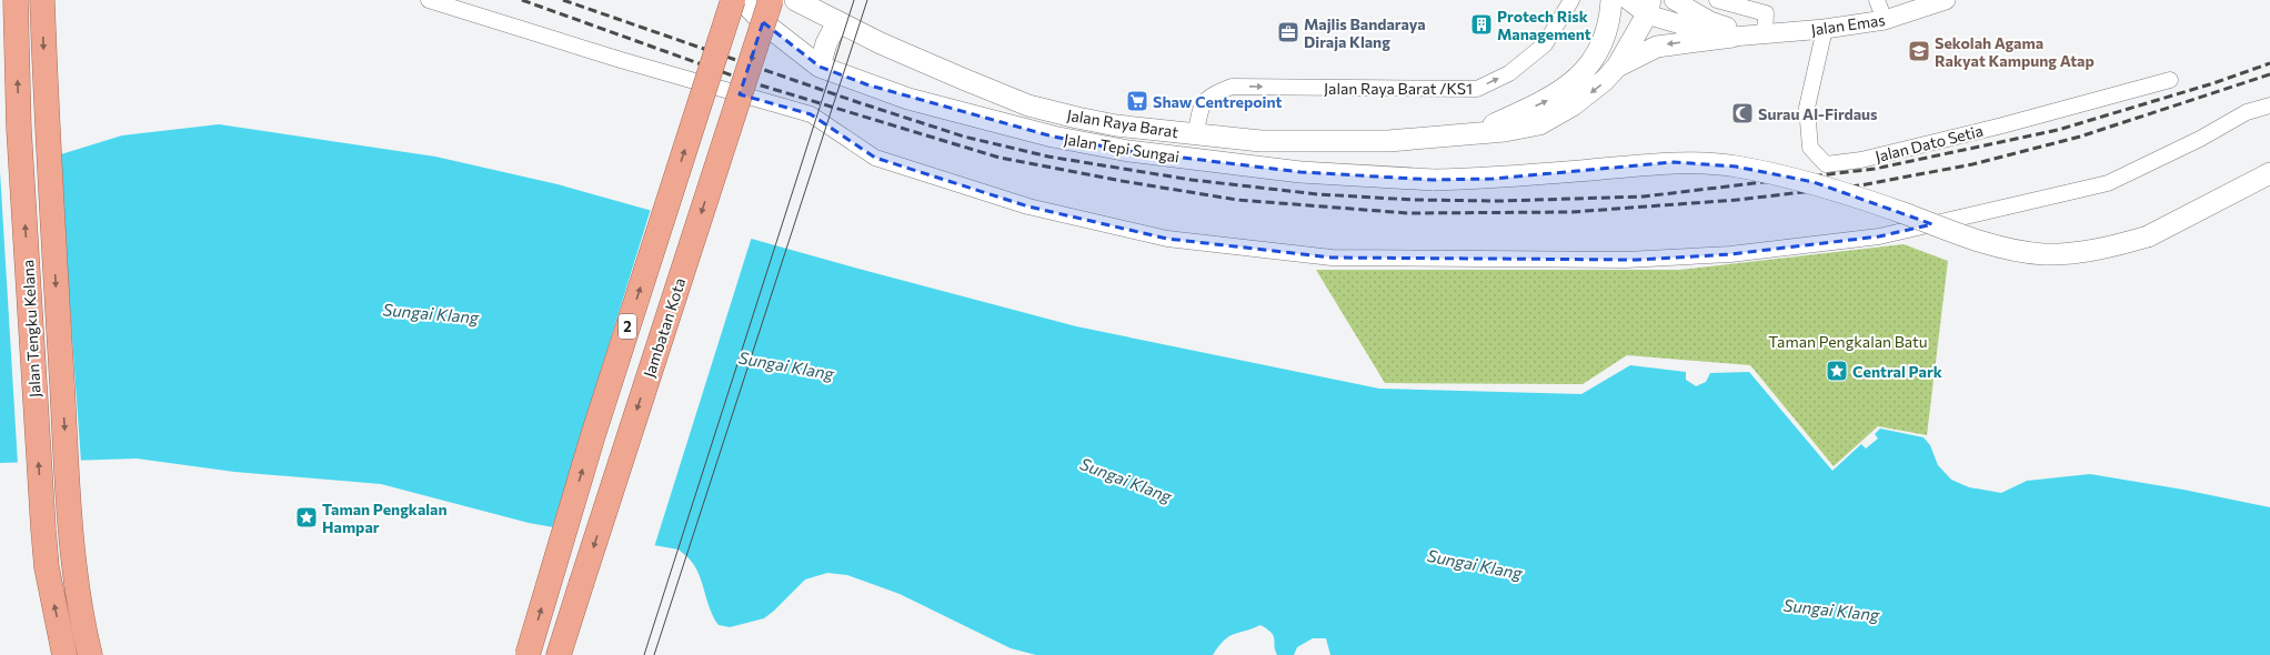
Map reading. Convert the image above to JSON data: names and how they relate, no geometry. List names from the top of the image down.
{
  "streets": {
    "highway": ["2", "Jambatan Kota", "Jalan Tengku Kelana"],
    "main road": ["Jalan Raya Barat", "Jalan Tepi Sungai"],
    "street": ["Jalan Emas", "Jalan Raya Barat /KS1", "Jalan Dato Setia"]
  },
  "crossings": [
    ["Jalan Emas", "Jalan Raya Barat"],
    ["Jalan Emas", "Jalan Dato Setia"],
    ["Jalan Raya Barat /KS1", "Jalan Raya Barat"]
  ],
  "one_way": ["Jalan Raya Barat /KS1"],
  "water": ["Sungai Klang"],
  "parks": ["Taman Pengkalan Batu"],
  "places": {
    "building": ["Protech Risk Management"],
    "office": ["Majlis Bandaraya Diraja Klang"],
    "school or university": ["Sekolah Agama Rakyat Kampung Atap"],
    "supermarket": ["Shaw Centrepoint"],
    "mosque": ["Surau Al-Firdaus"],
    "place": ["Central Park", "Taman Pengkalan Hampar"]
  }
}
